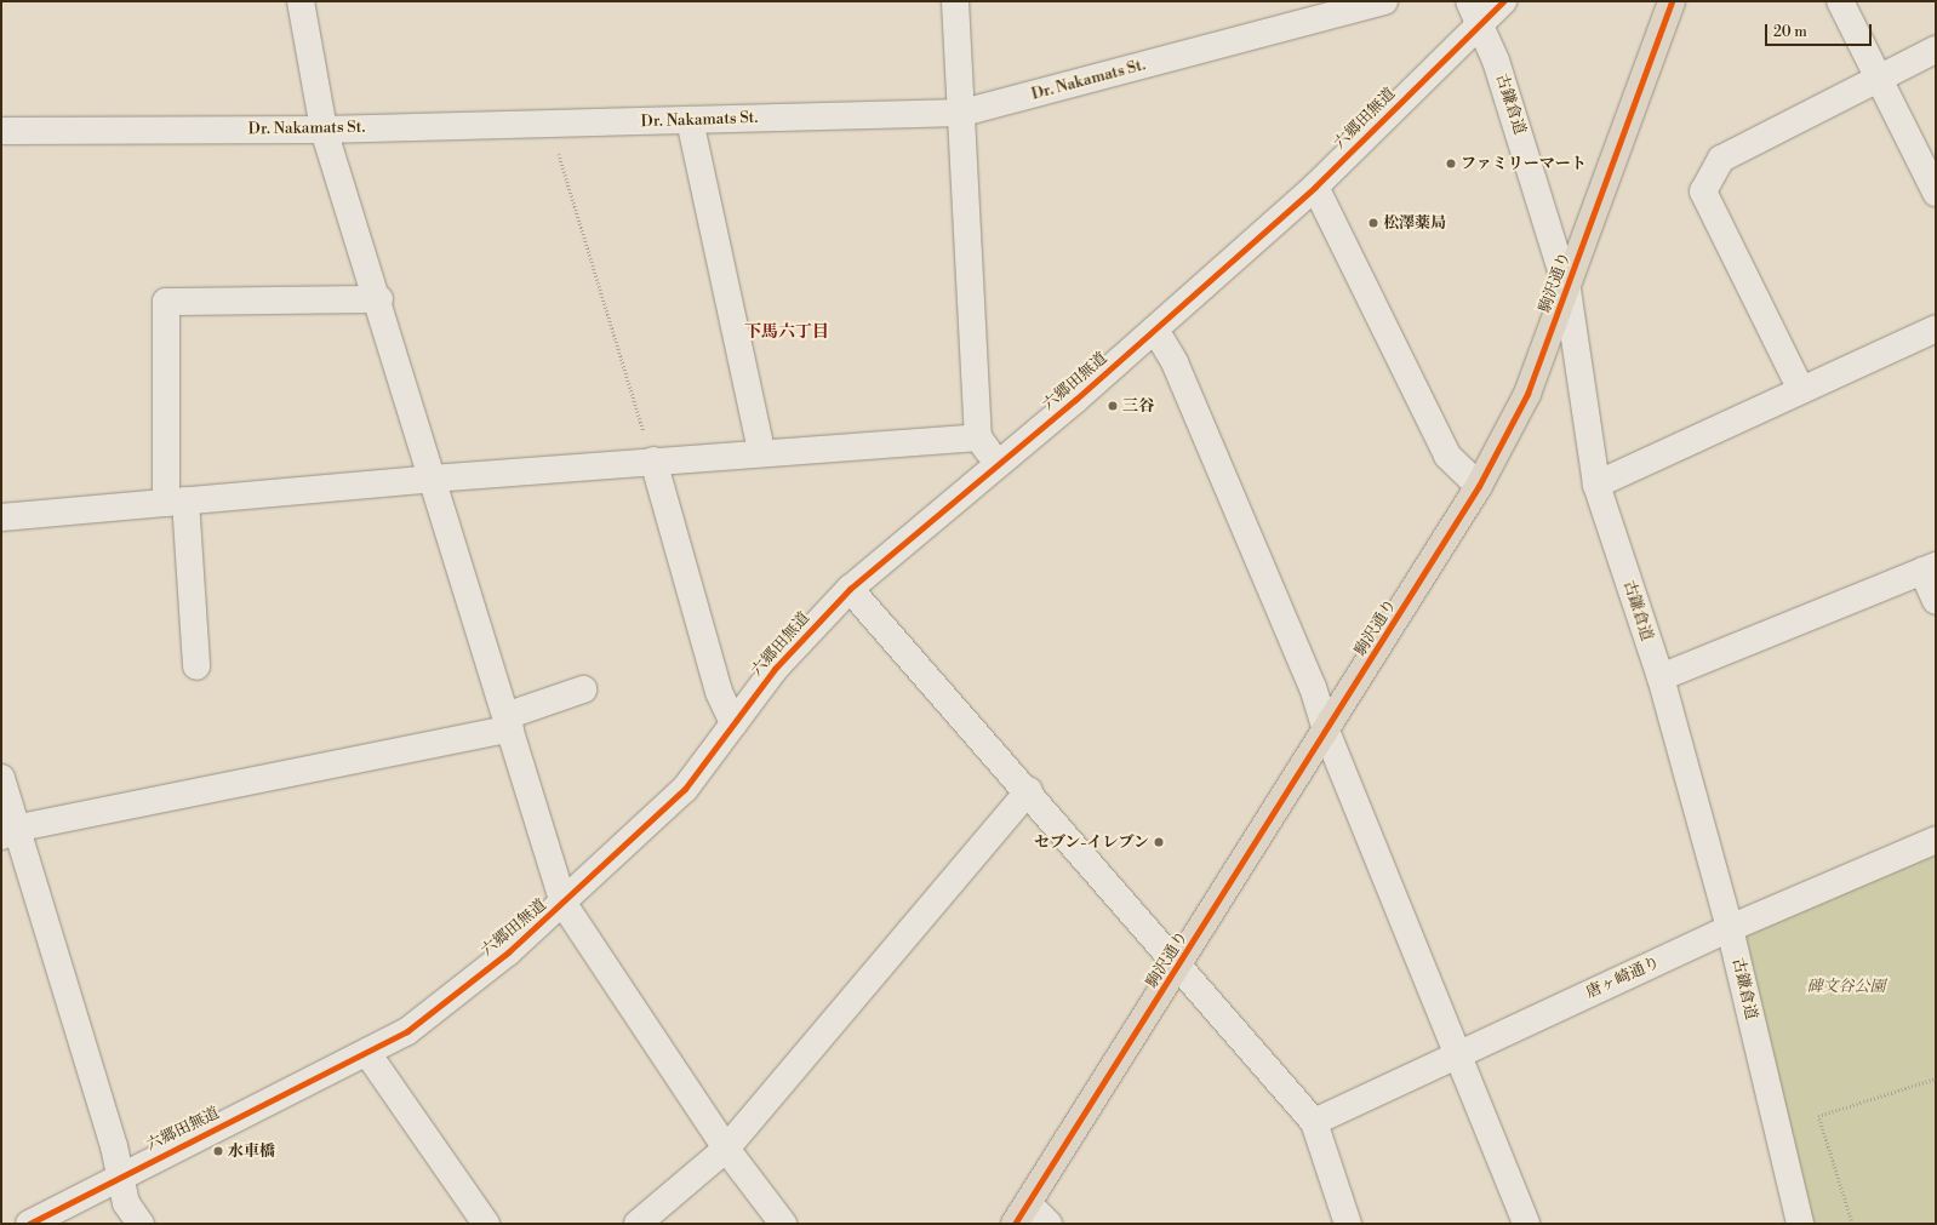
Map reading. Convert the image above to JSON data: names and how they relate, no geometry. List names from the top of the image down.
{
  "streets": {
    "main road": ["駒沢通り"],
    "street": [
      "Dr. Nakamats St.",
      "古鎌倉道",
      "六郷田無道",
      "唐ヶ崎通り"
    ]
  },
  "crossings": [
    ["古鎌倉道", "六郷田無道"],
    ["古鎌倉道", "駒沢通り"],
    ["古鎌倉道", "唐ヶ崎通り"]
  ],
  "districts": ["下馬六丁目"],
  "parks": ["碑文谷公園"],
  "places": [
    "ファミリーマート",
    "松澤薬局",
    "三谷",
    "セブン-イレブン",
    "水車橋"
  ],
  "scale_bar": "20 m"
}
